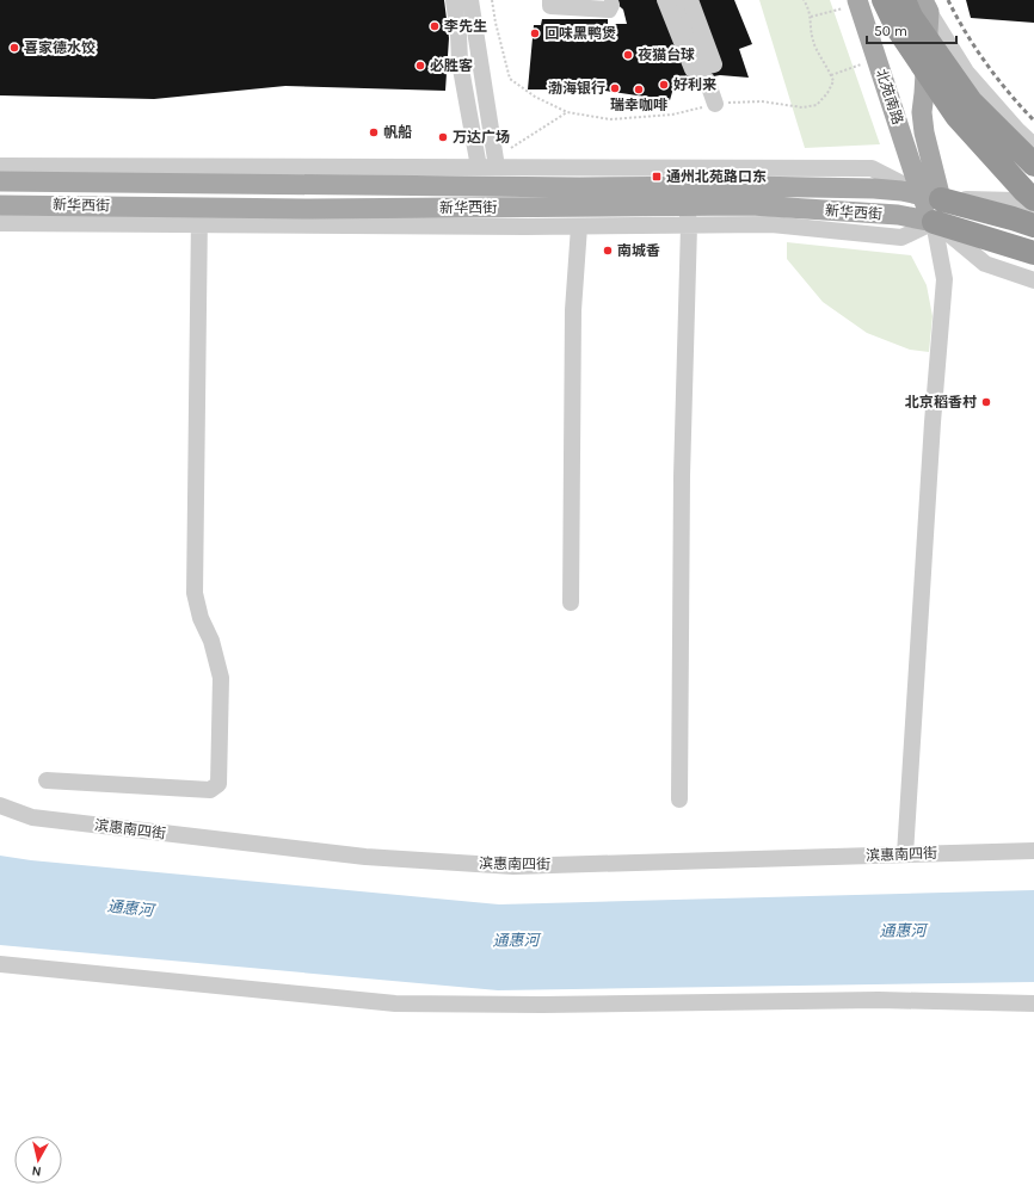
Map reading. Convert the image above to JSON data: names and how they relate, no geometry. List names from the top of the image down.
{
  "streets": {
    "main road": ["北苑南路", "新华西街"],
    "street": ["滨惠南四街"]
  },
  "crossings": [
    ["北苑南路", "新华西街"]
  ],
  "water": ["通惠河"],
  "places": {
    "other": [
      "李先生",
      "回味黑鸭煲",
      "喜家德水饺",
      "夜猫台球",
      "必胜客",
      "好利来",
      "渤海银行",
      "瑞幸咖啡",
      "帆船",
      "万达广场",
      "南城香",
      "北京稻香村"
    ],
    "transit": ["通州北苑路口东"]
  },
  "scale_bar": "50 m",
  "north": "bottom"
}
